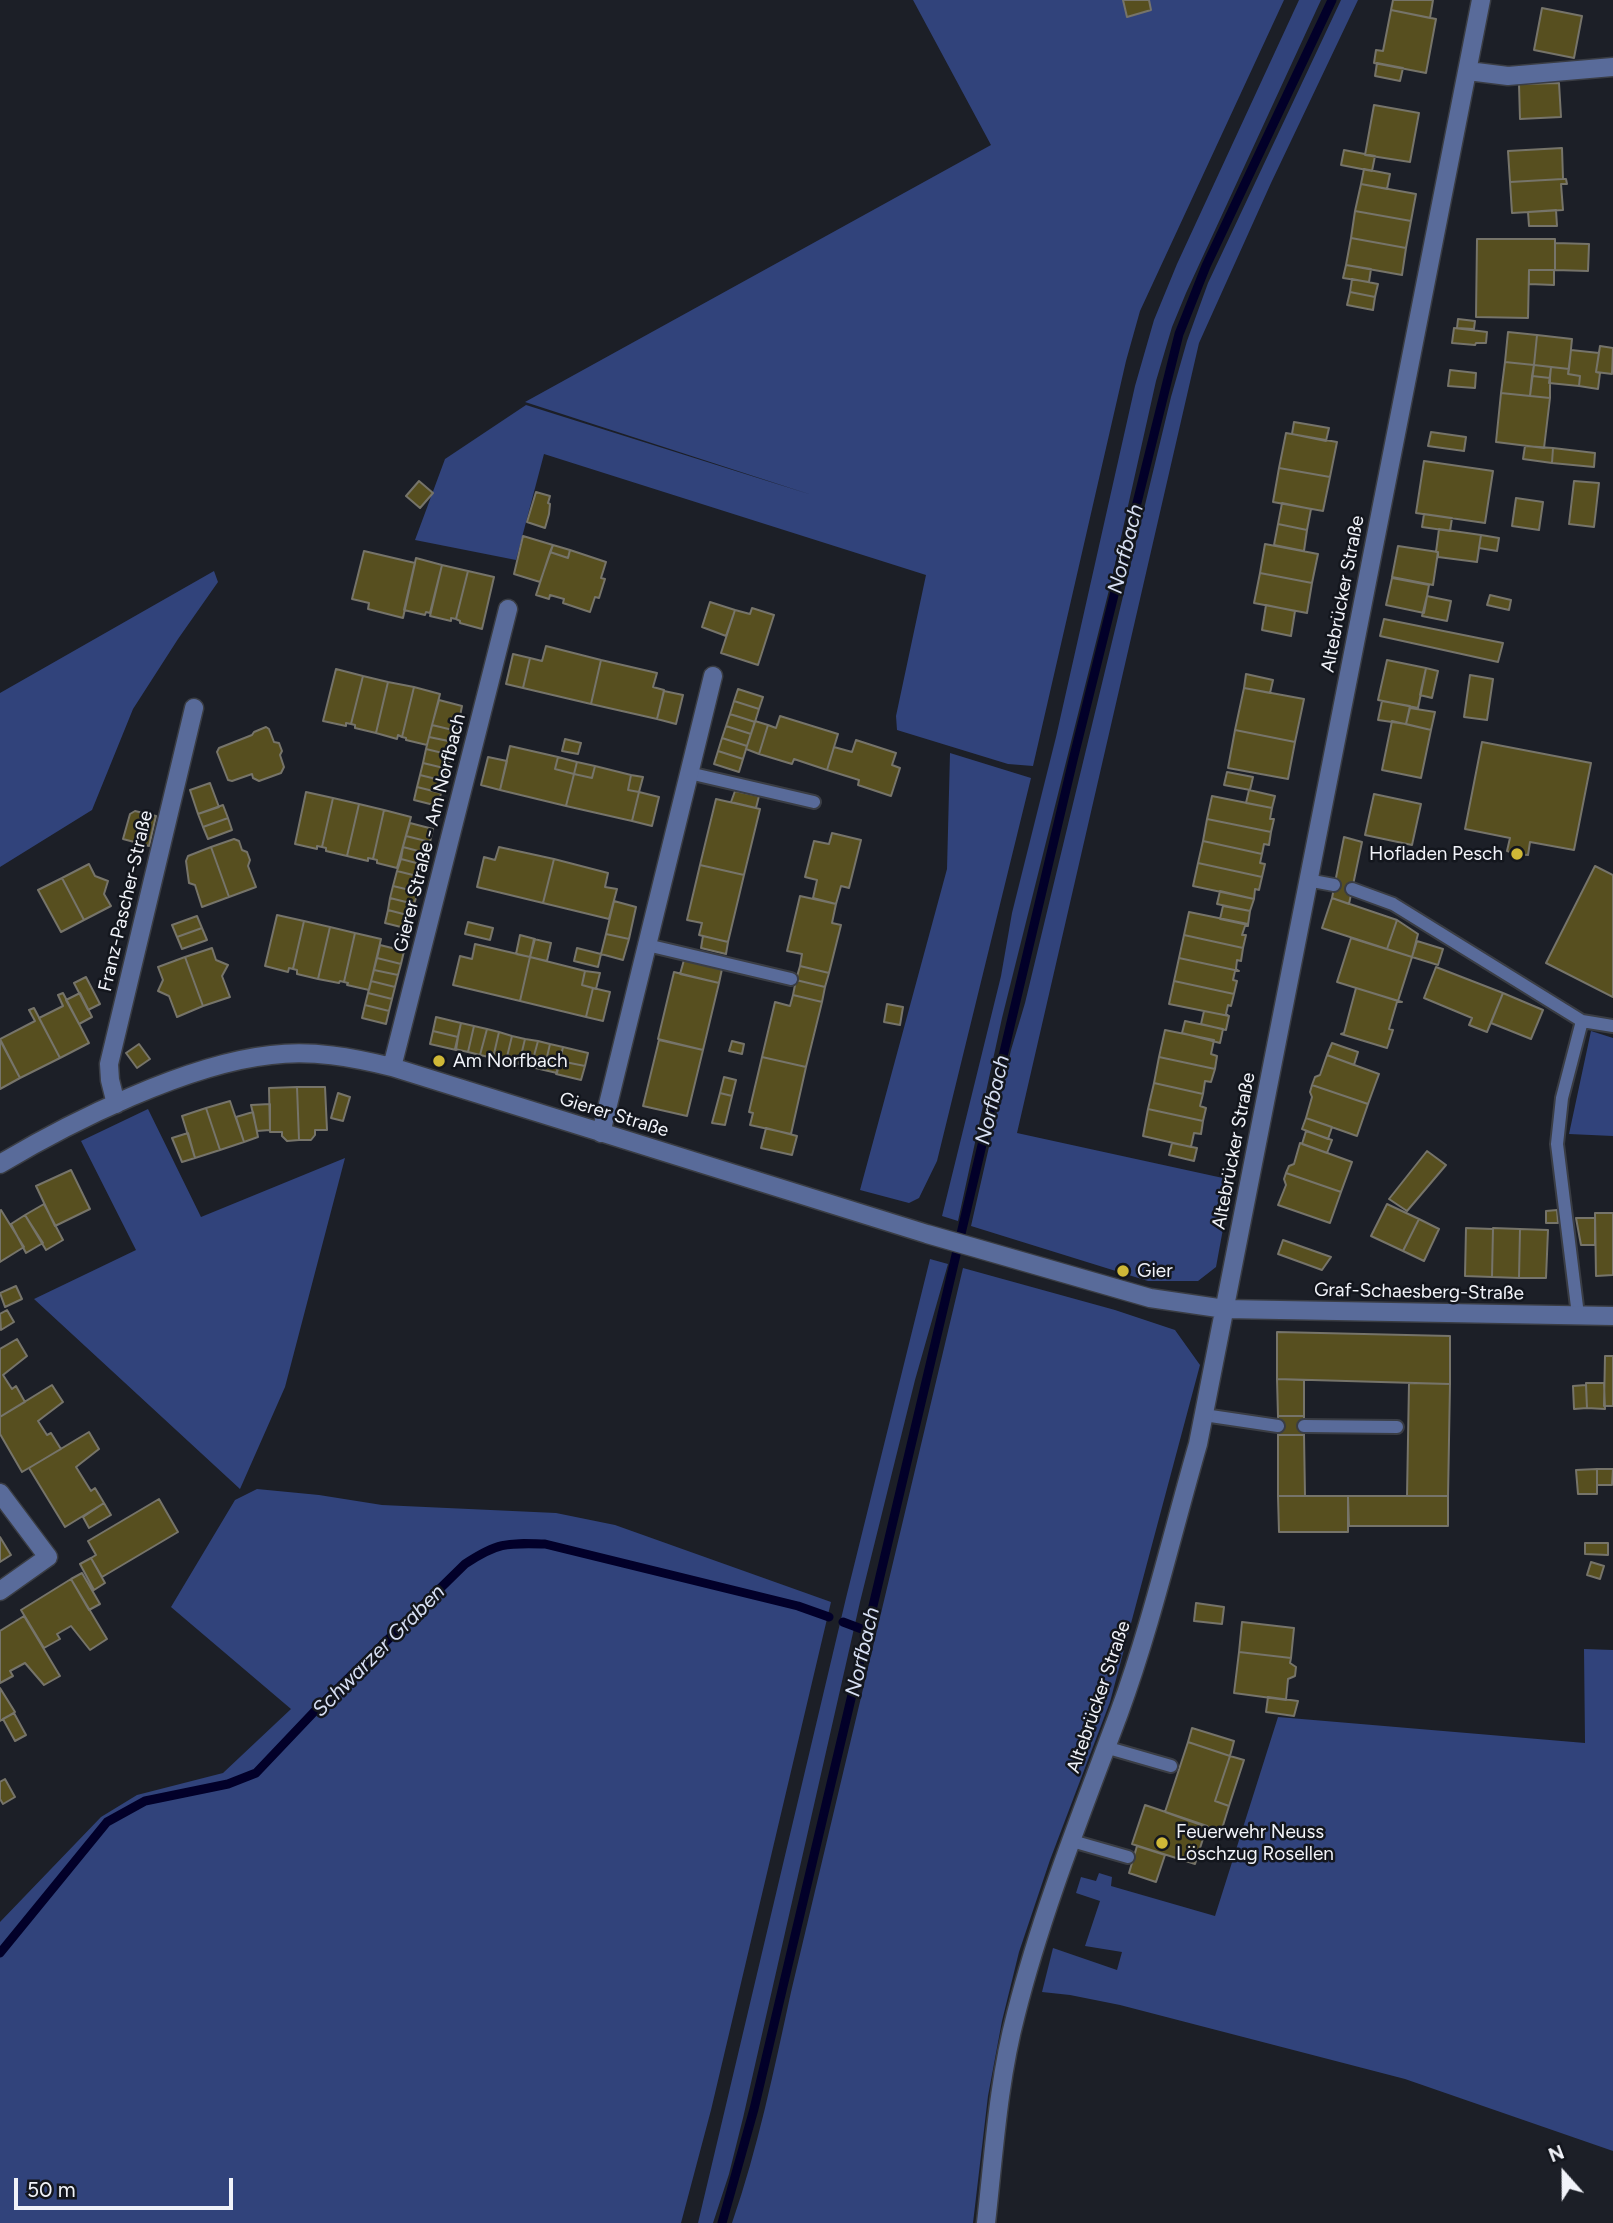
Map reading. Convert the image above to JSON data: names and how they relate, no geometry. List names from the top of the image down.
{
  "streets": {
    "street": [
      "Altebrücker Straße",
      "Gierer Straße - Am Norfbach",
      "Franz-Pascher-Straße",
      "Gierer Straße",
      "Graf-Schaesberg-Straße"
    ]
  },
  "crossings": [
    ["Altebrücker Straße", "Gierer Straße"],
    ["Altebrücker Straße", "Graf-Schaesberg-Straße"],
    ["Gierer Straße - Am Norfbach", "Gierer Straße"],
    ["Franz-Pascher-Straße", "Gierer Straße"],
    ["Gierer Straße", "Graf-Schaesberg-Straße"]
  ],
  "water": ["Norfbach", "Schwarzer Graben"],
  "places": [
    "Hofladen Pesch",
    "Am Norfbach",
    "Gier",
    "Feuerwehr Neuss Löschzug Rosellen"
  ],
  "scale_bar": "50 m",
  "north": "top"
}
